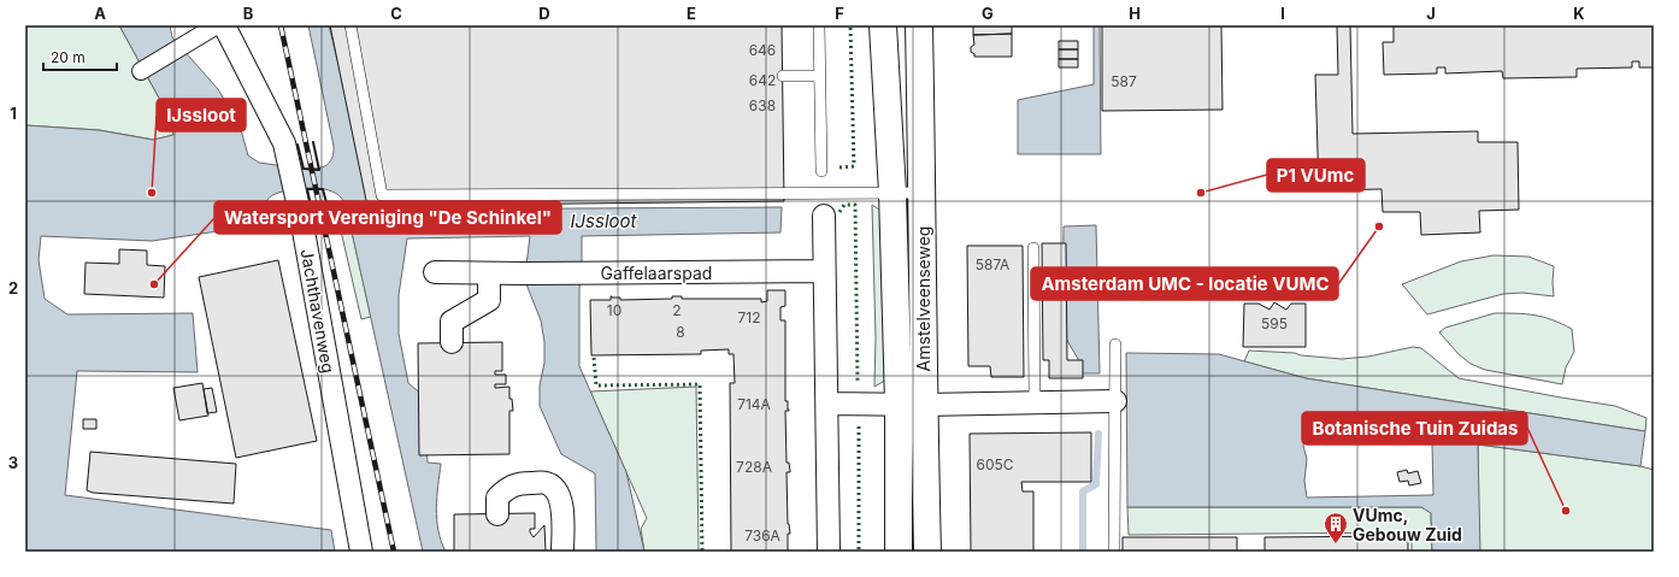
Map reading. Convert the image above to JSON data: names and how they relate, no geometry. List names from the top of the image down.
{
  "streets": {
    "main road": ["Amstelveenseweg"],
    "street": ["Gaffelaarspad", "Jachthavenweg"]
  },
  "water": ["IJssloot"],
  "places": {
    "other": [
      "IJssloot",
      "P1 VUmc",
      "Amsterdam UMC - locatie VUMC",
      "Watersport Vereniging \"De Schinkel\"",
      "Botanische Tuin Zuidas"
    ],
    "building": ["VUmc, Gebouw Zuid"]
  },
  "house_numbers": [
    "646",
    "642",
    "587",
    "638",
    "587A",
    "10",
    "2",
    "712",
    "595",
    "8",
    "714A",
    "605C",
    "728A",
    "736A"
  ],
  "scale_bar": "20 m",
  "grid": {
    "columns": [
      "A",
      "B",
      "C",
      "D",
      "E",
      "F",
      "G",
      "H",
      "I",
      "J",
      "K"
    ],
    "rows": ["1", "2", "3"]
  }
}
